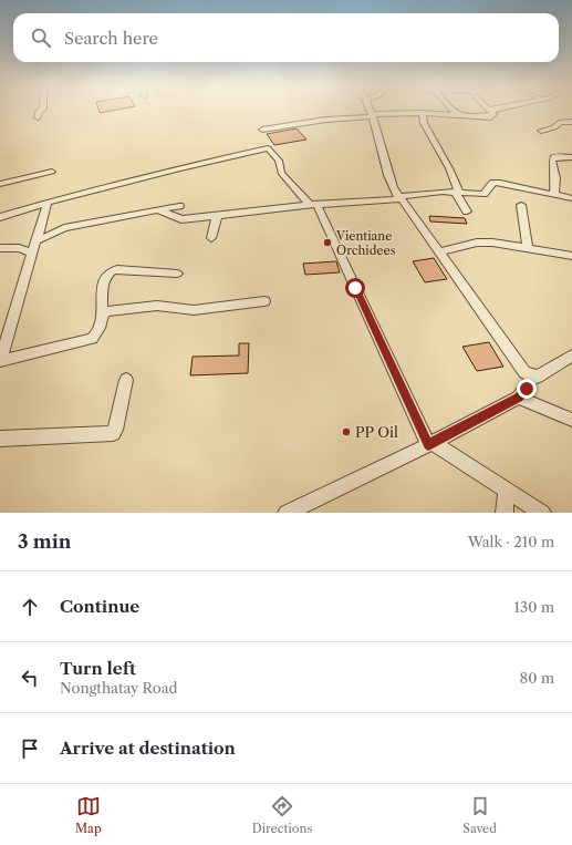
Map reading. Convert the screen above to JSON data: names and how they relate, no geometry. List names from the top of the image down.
{
  "places": ["Vientiane Orchidees", "PP Oil"],
  "page": {
    "search": "Search here",
    "heading": ["3 min", "Walk · 210 m"],
    "list": [
      ["Continue", "130 m"],
      ["Turn left", "Nongthatay Road", "80 m"],
      "Arrive at destination"
    ],
    "nav": ["Map", "Directions", "Saved"]
  }
}
